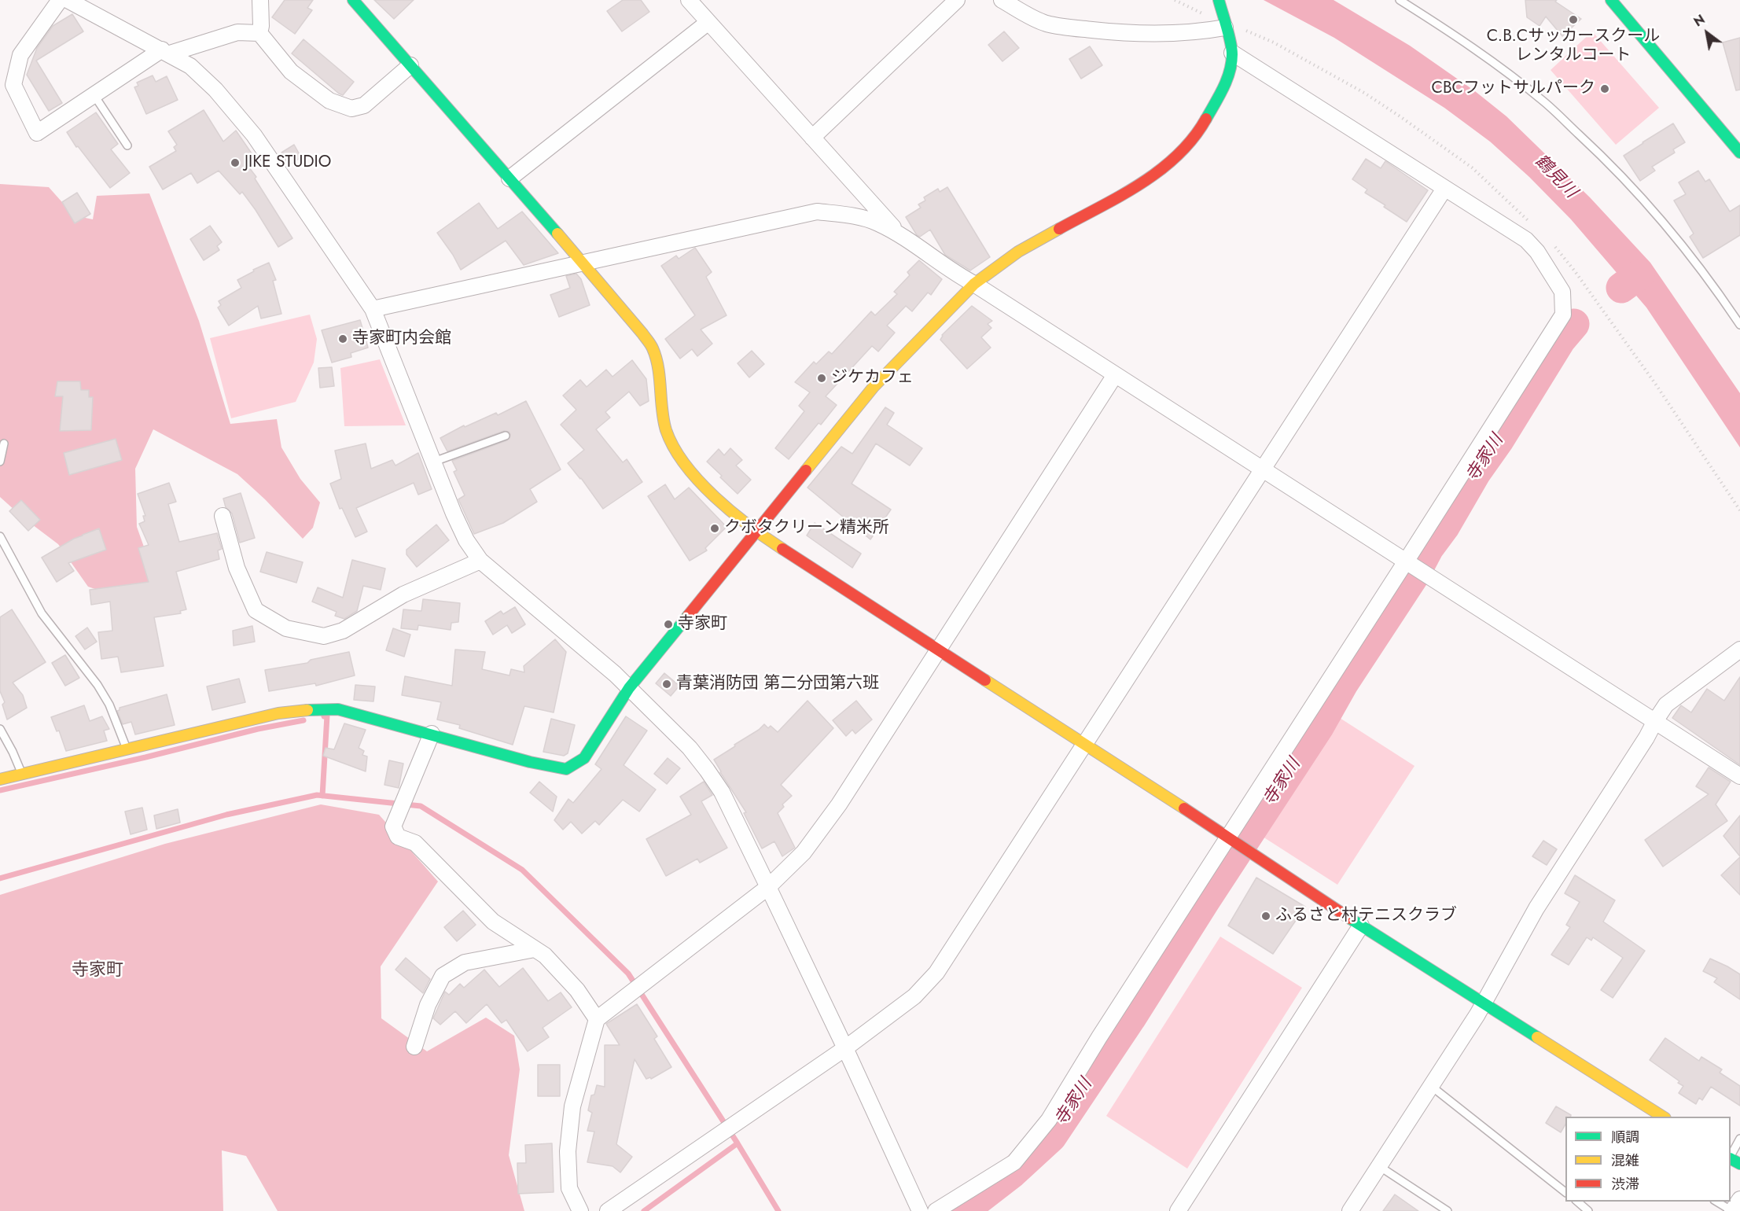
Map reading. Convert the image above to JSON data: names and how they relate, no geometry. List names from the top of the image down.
{
  "districts": ["寺家町"],
  "water": ["鶴見川", "寺家川"],
  "places": [
    "C.B.Cサッカースクール レンタルコート",
    "CBCフットサルパーク",
    "JIKE STUDIO",
    "寺家町内会館",
    "ジケカフェ",
    "クボタクリーン精米所",
    "寺家町",
    "青葉消防団 第二分団第六班",
    "ふるさと村テニスクラブ"
  ],
  "legend": ["順調", "混雑", "渋滞"],
  "north": "top left"
}
